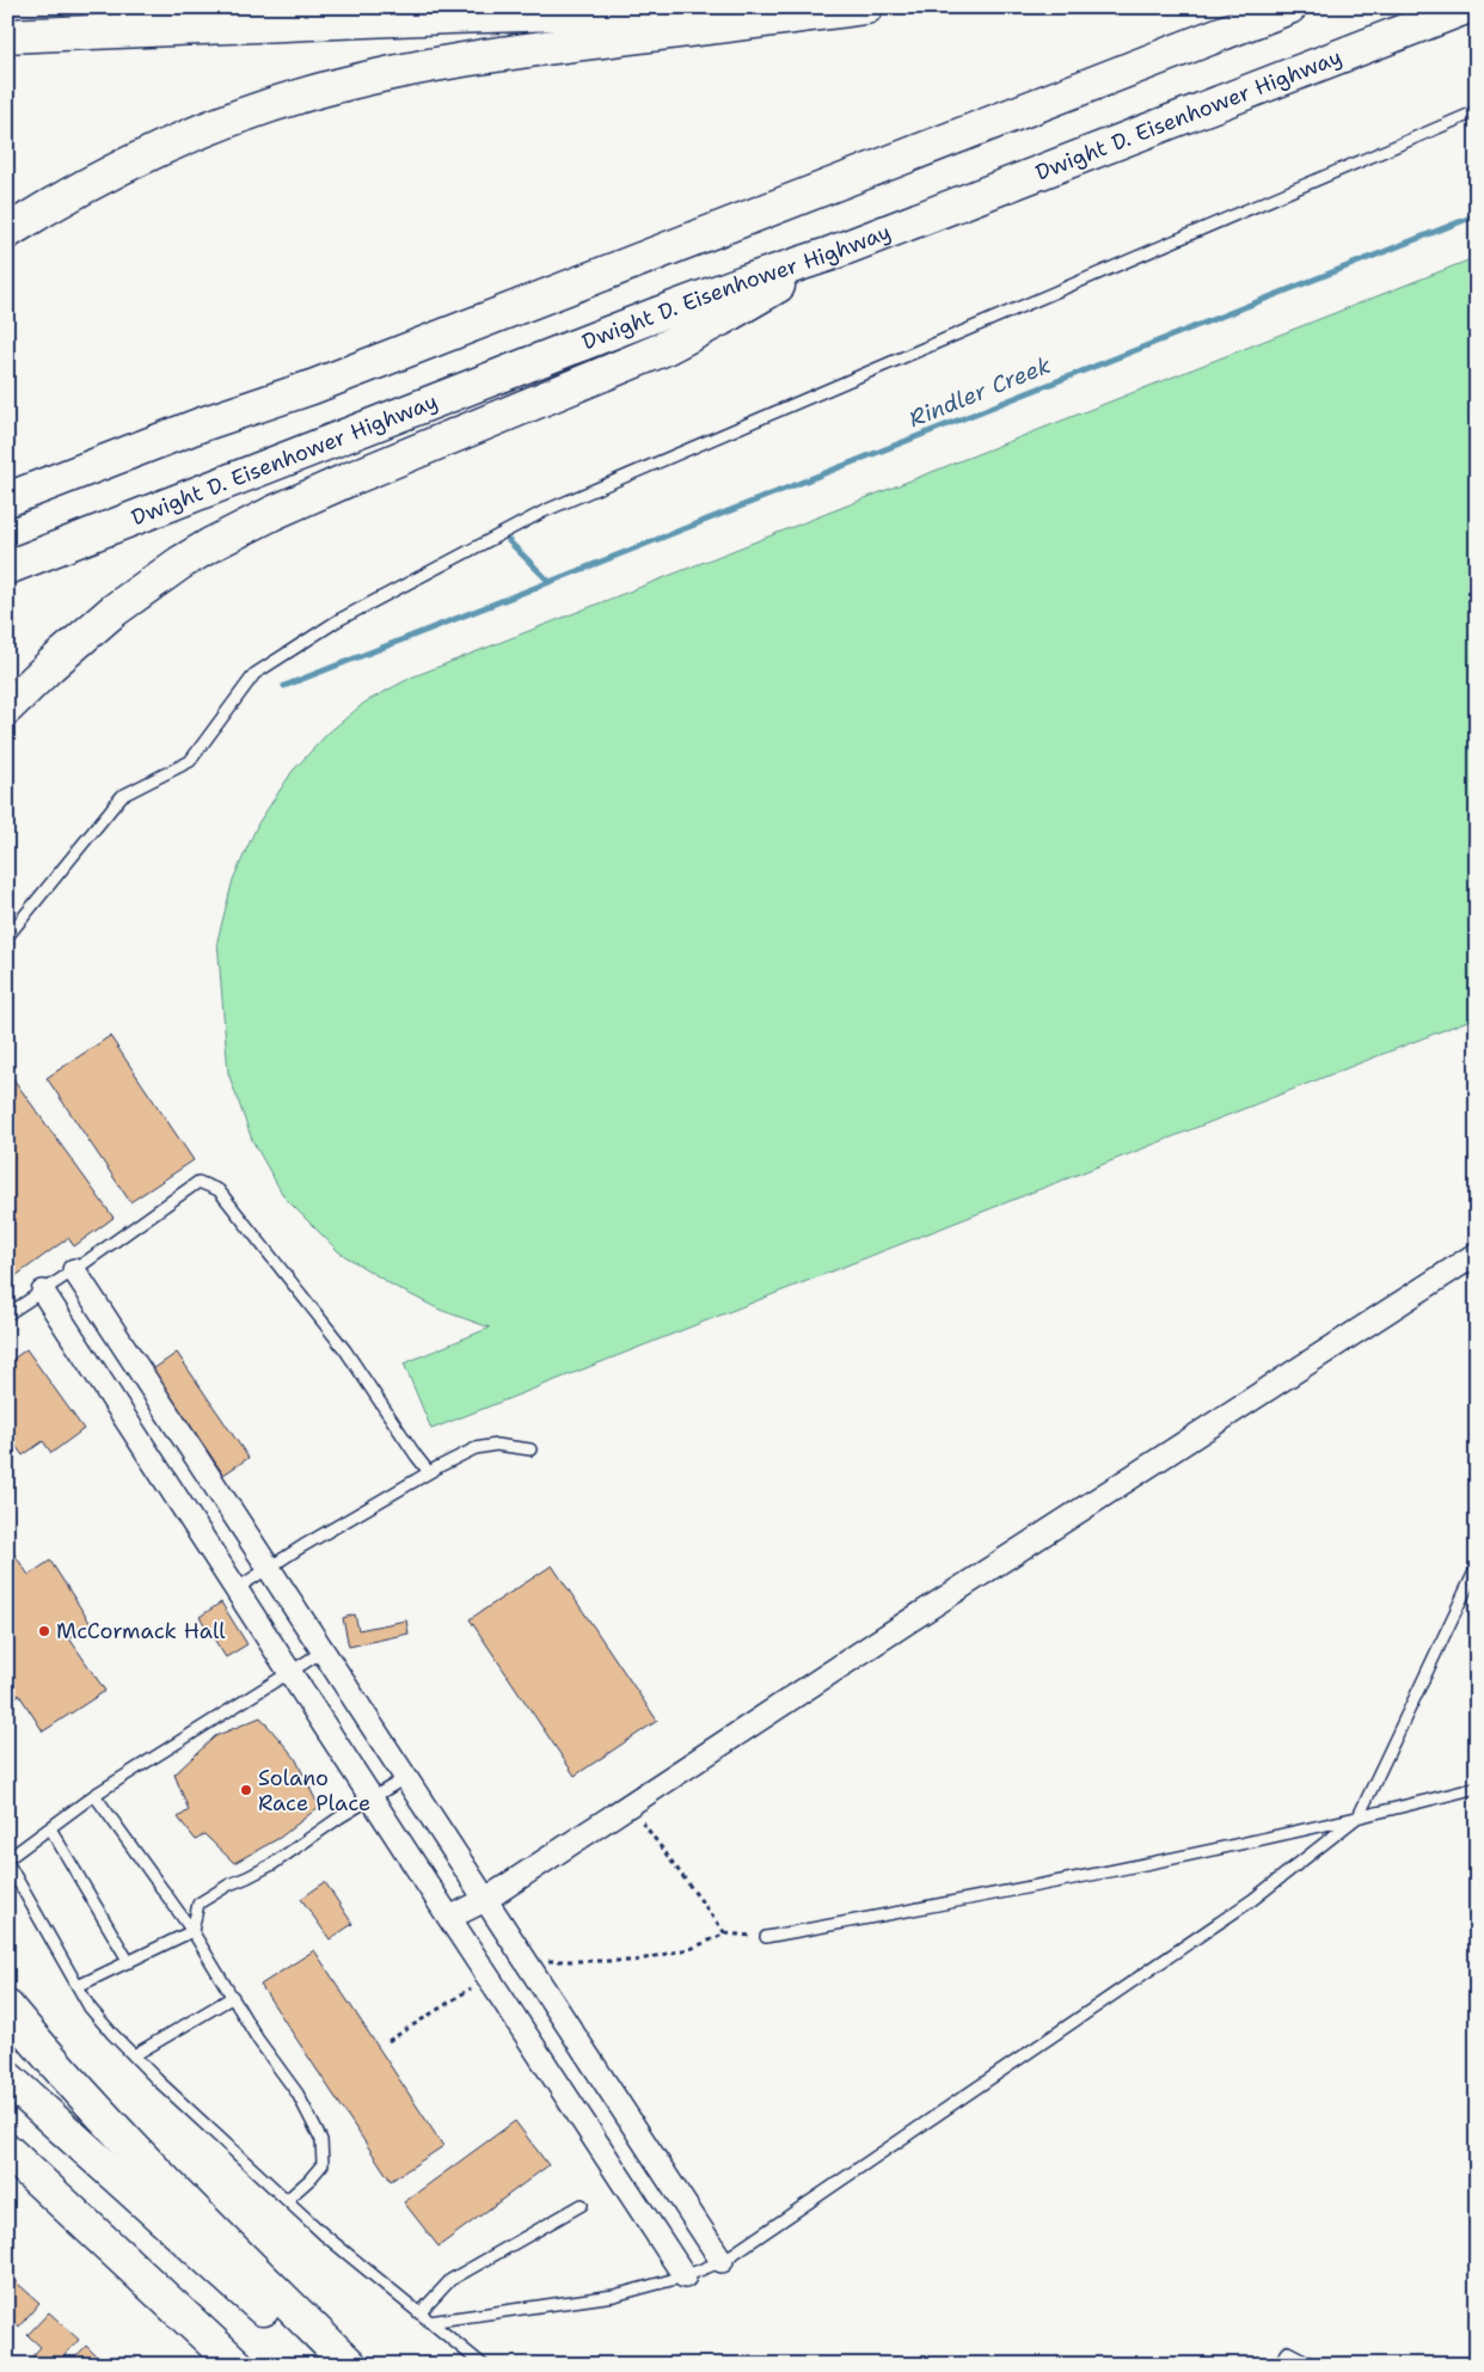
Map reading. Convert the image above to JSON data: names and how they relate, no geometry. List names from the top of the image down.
{
  "streets": {
    "highway": ["Dwight D. Eisenhower Highway"]
  },
  "water": ["Rindler Creek"],
  "places": ["McCormack Hall", "Solano Race Place"]
}
